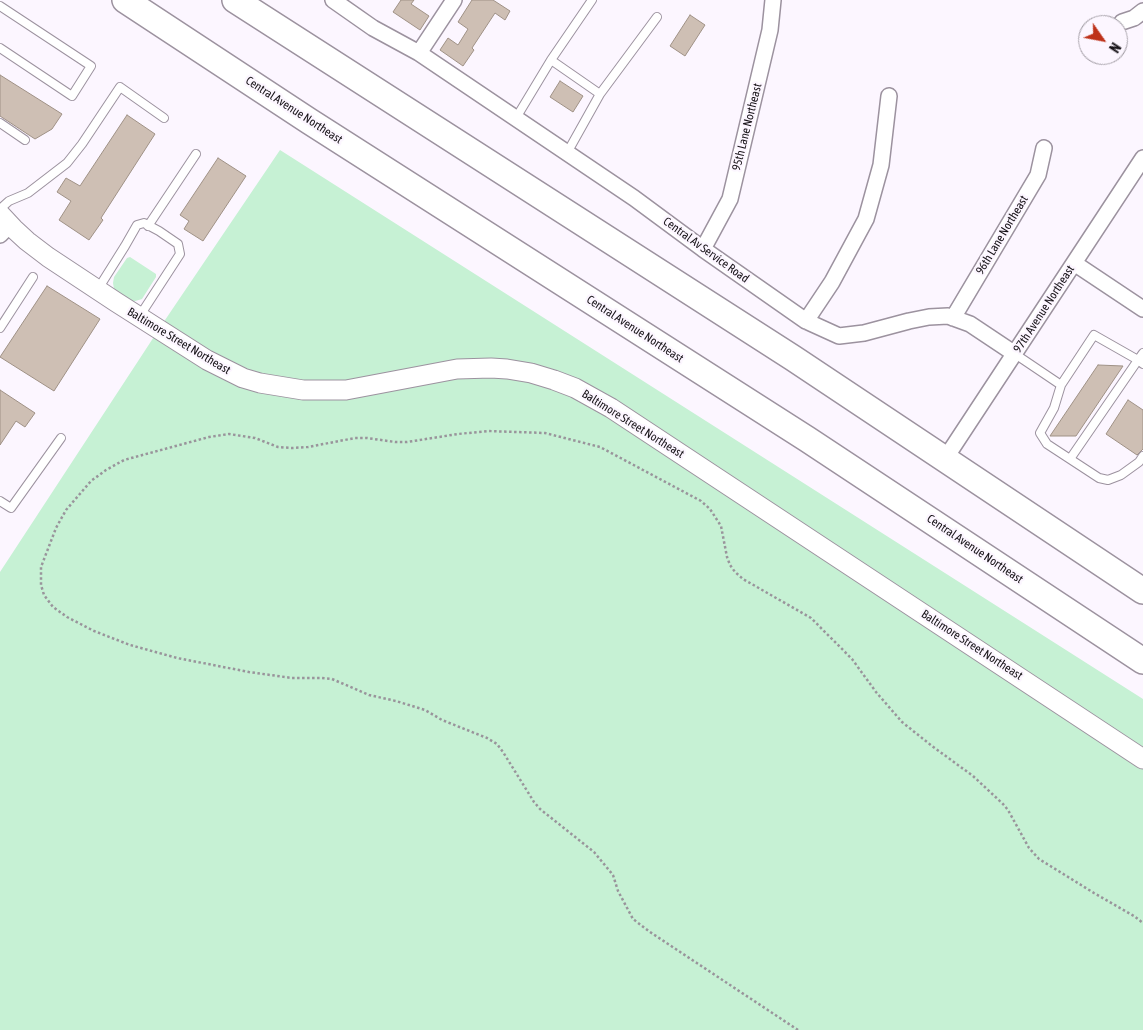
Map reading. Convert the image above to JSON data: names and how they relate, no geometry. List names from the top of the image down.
{
  "streets": {
    "highway": ["Central Avenue Northeast"],
    "street": [
      "95th Lane Northeast",
      "96th Lane Northeast",
      "Central Av Service Road",
      "97th Avenue Northeast",
      "Baltimore Street Northeast"
    ]
  },
  "crossings": [
    ["95th Lane Northeast", "Central Av Service Road"],
    ["96th Lane Northeast", "Central Av Service Road"],
    ["Central Av Service Road", "97th Avenue Northeast"]
  ],
  "north": "bottom right"
}
